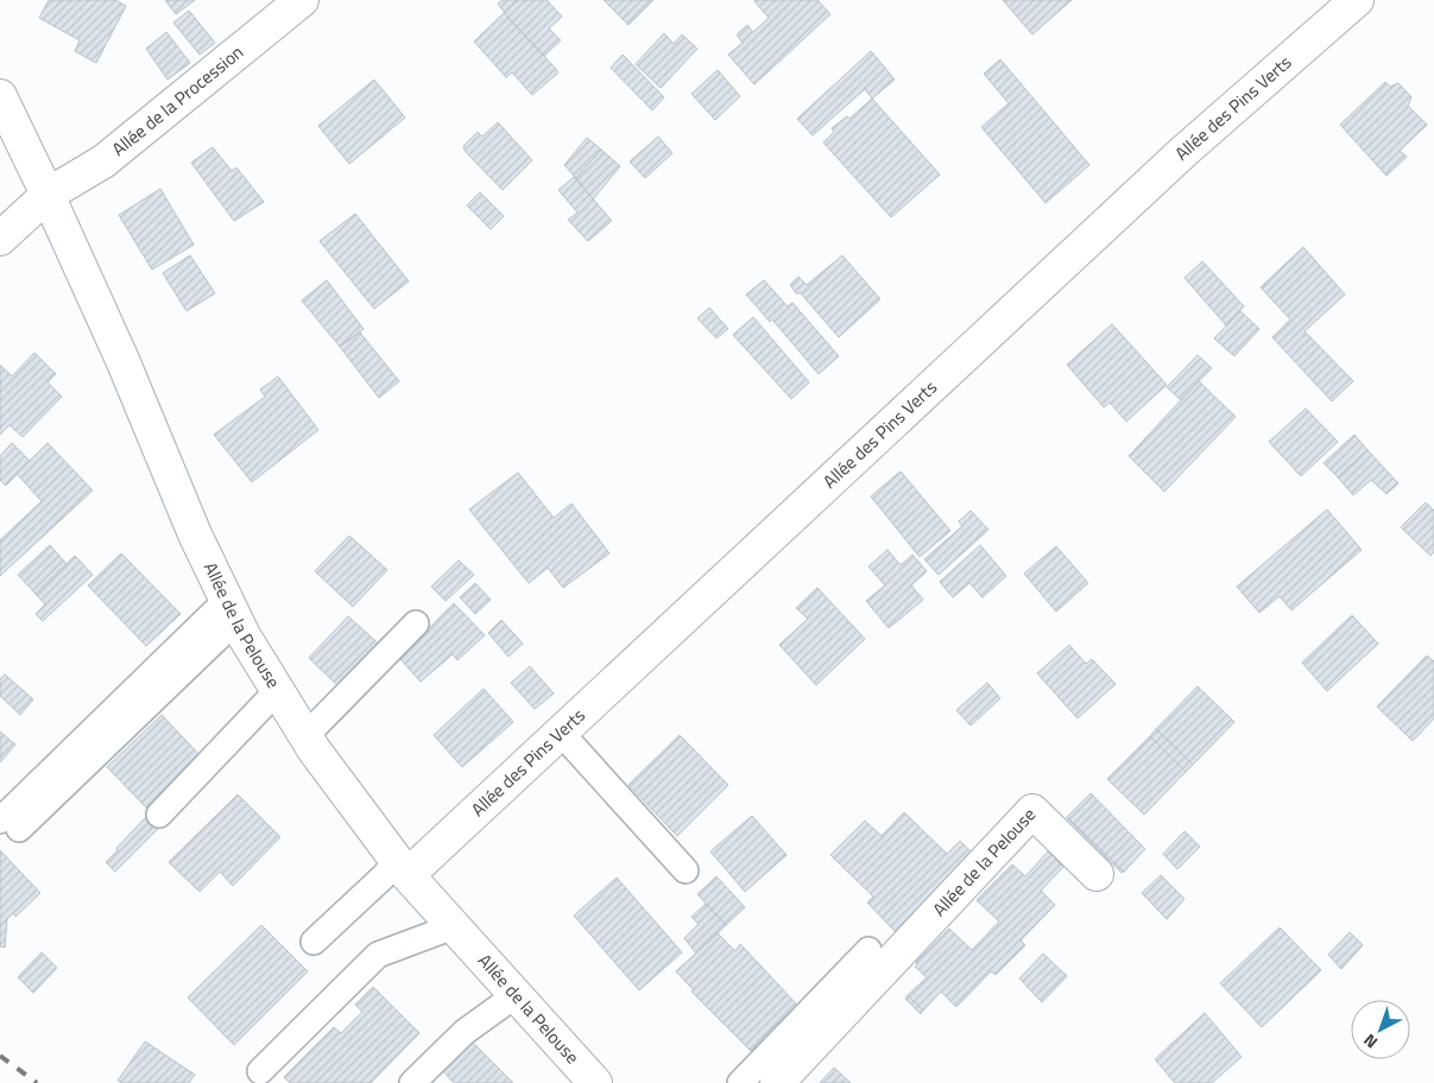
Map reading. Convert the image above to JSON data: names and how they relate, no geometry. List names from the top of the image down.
{
  "streets": {
    "street": ["Allée de la Procession", "Allée des Pins Verts", "Allée de la Pelouse"]
  },
  "crossings": [
    ["Allée de la Procession", "Allée de la Pelouse"],
    ["Allée des Pins Verts", "Allée de la Pelouse"]
  ],
  "north": "bottom left"
}
